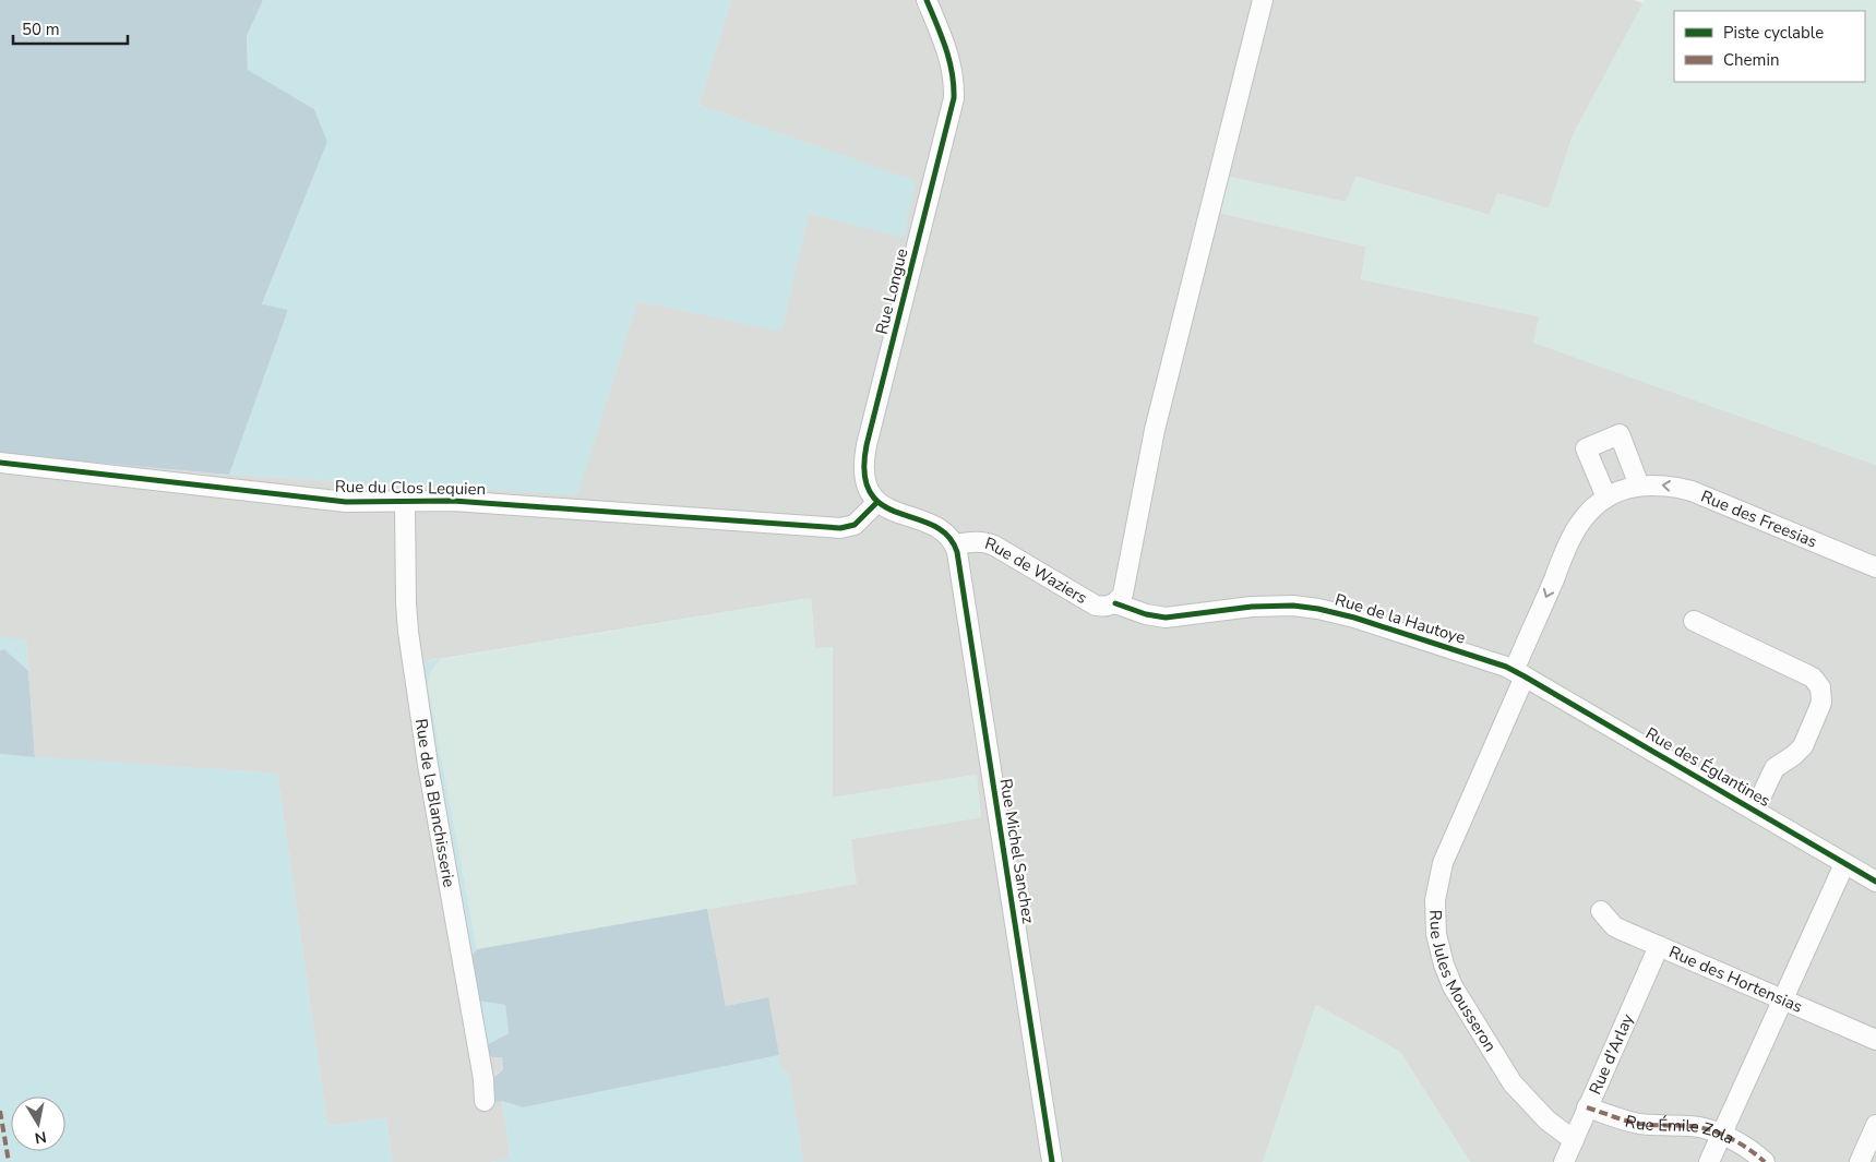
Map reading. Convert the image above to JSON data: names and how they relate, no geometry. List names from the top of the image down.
{
  "streets": {
    "street": [
      "Rue Longue",
      "Rue du Clos Lequien",
      "Rue des Freesias",
      "Rue de Waziers",
      "Rue de la Hautoye",
      "Rue des Églantines",
      "Rue de la Blanchisserie",
      "Rue Michel Sanchez",
      "Rue Jules Mousseron",
      "Rue des Hortensias",
      "Rue d'Arlay",
      "Rue Émile Zola"
    ]
  },
  "crossings": [
    ["Rue Longue", "Rue du Clos Lequien"],
    ["Rue du Clos Lequien", "Rue de la Blanchisserie"],
    ["Rue des Freesias", "Rue de la Hautoye"],
    ["Rue des Freesias", "Rue des Églantines"],
    ["Rue des Freesias", "Rue Jules Mousseron"],
    ["Rue de Waziers", "Rue de la Hautoye"],
    ["Rue de Waziers", "Rue Michel Sanchez"],
    ["Rue de la Hautoye", "Rue des Églantines"],
    ["Rue de la Hautoye", "Rue Jules Mousseron"],
    ["Rue des Églantines", "Rue Jules Mousseron"],
    ["Rue Jules Mousseron", "Rue d'Arlay"],
    ["Rue des Hortensias", "Rue d'Arlay"],
    ["Rue d'Arlay", "Rue Émile Zola"]
  ],
  "legend": ["Piste cyclable", "Chemin"],
  "scale_bar": "50 m",
  "north": "bottom"
}
